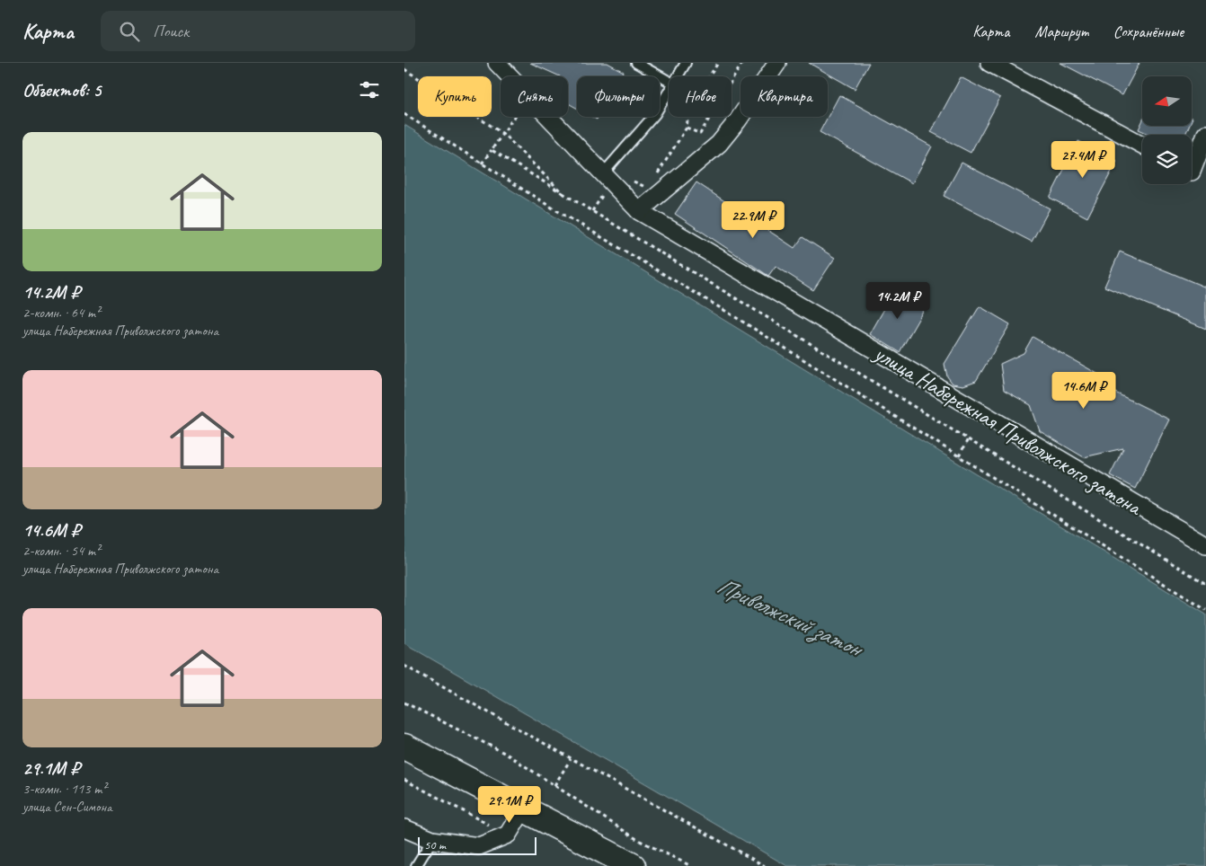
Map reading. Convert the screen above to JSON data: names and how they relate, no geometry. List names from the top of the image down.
{
  "streets": {
    "street": ["улица Набережная Приволжского затона"]
  },
  "water": ["Приволжский затон"],
  "scale_bar": "50 m",
  "north": "left",
  "page": {
    "header": "Карта",
    "search": "Поиск",
    "nav": ["Карта", "Маршрут", "Сохранённые"],
    "heading": "Объектов: 5",
    "chip": [
      "Купить",
      "Снять",
      "Фильтры",
      "Новое",
      "Квартира"
    ],
    "list": [
      {
        "name": "14.2M ₽",
        "note": "2-комн. · 64 m² · улица Набережная Приволжского затона"
      },
      {
        "name": "14.6M ₽",
        "note": "2-комн. · 54 m² · улица Набережная Приволжского затона"
      },
      {
        "name": "29.1M ₽",
        "note": "3-комн. · 113 m² · улица Сен-Симона"
      }
    ],
    "price": [
      "27.4M ₽",
      "22.9M ₽",
      "14.2M ₽",
      "14.6M ₽",
      "29.1M ₽"
    ],
    "scale": "50 m"
  }
}
